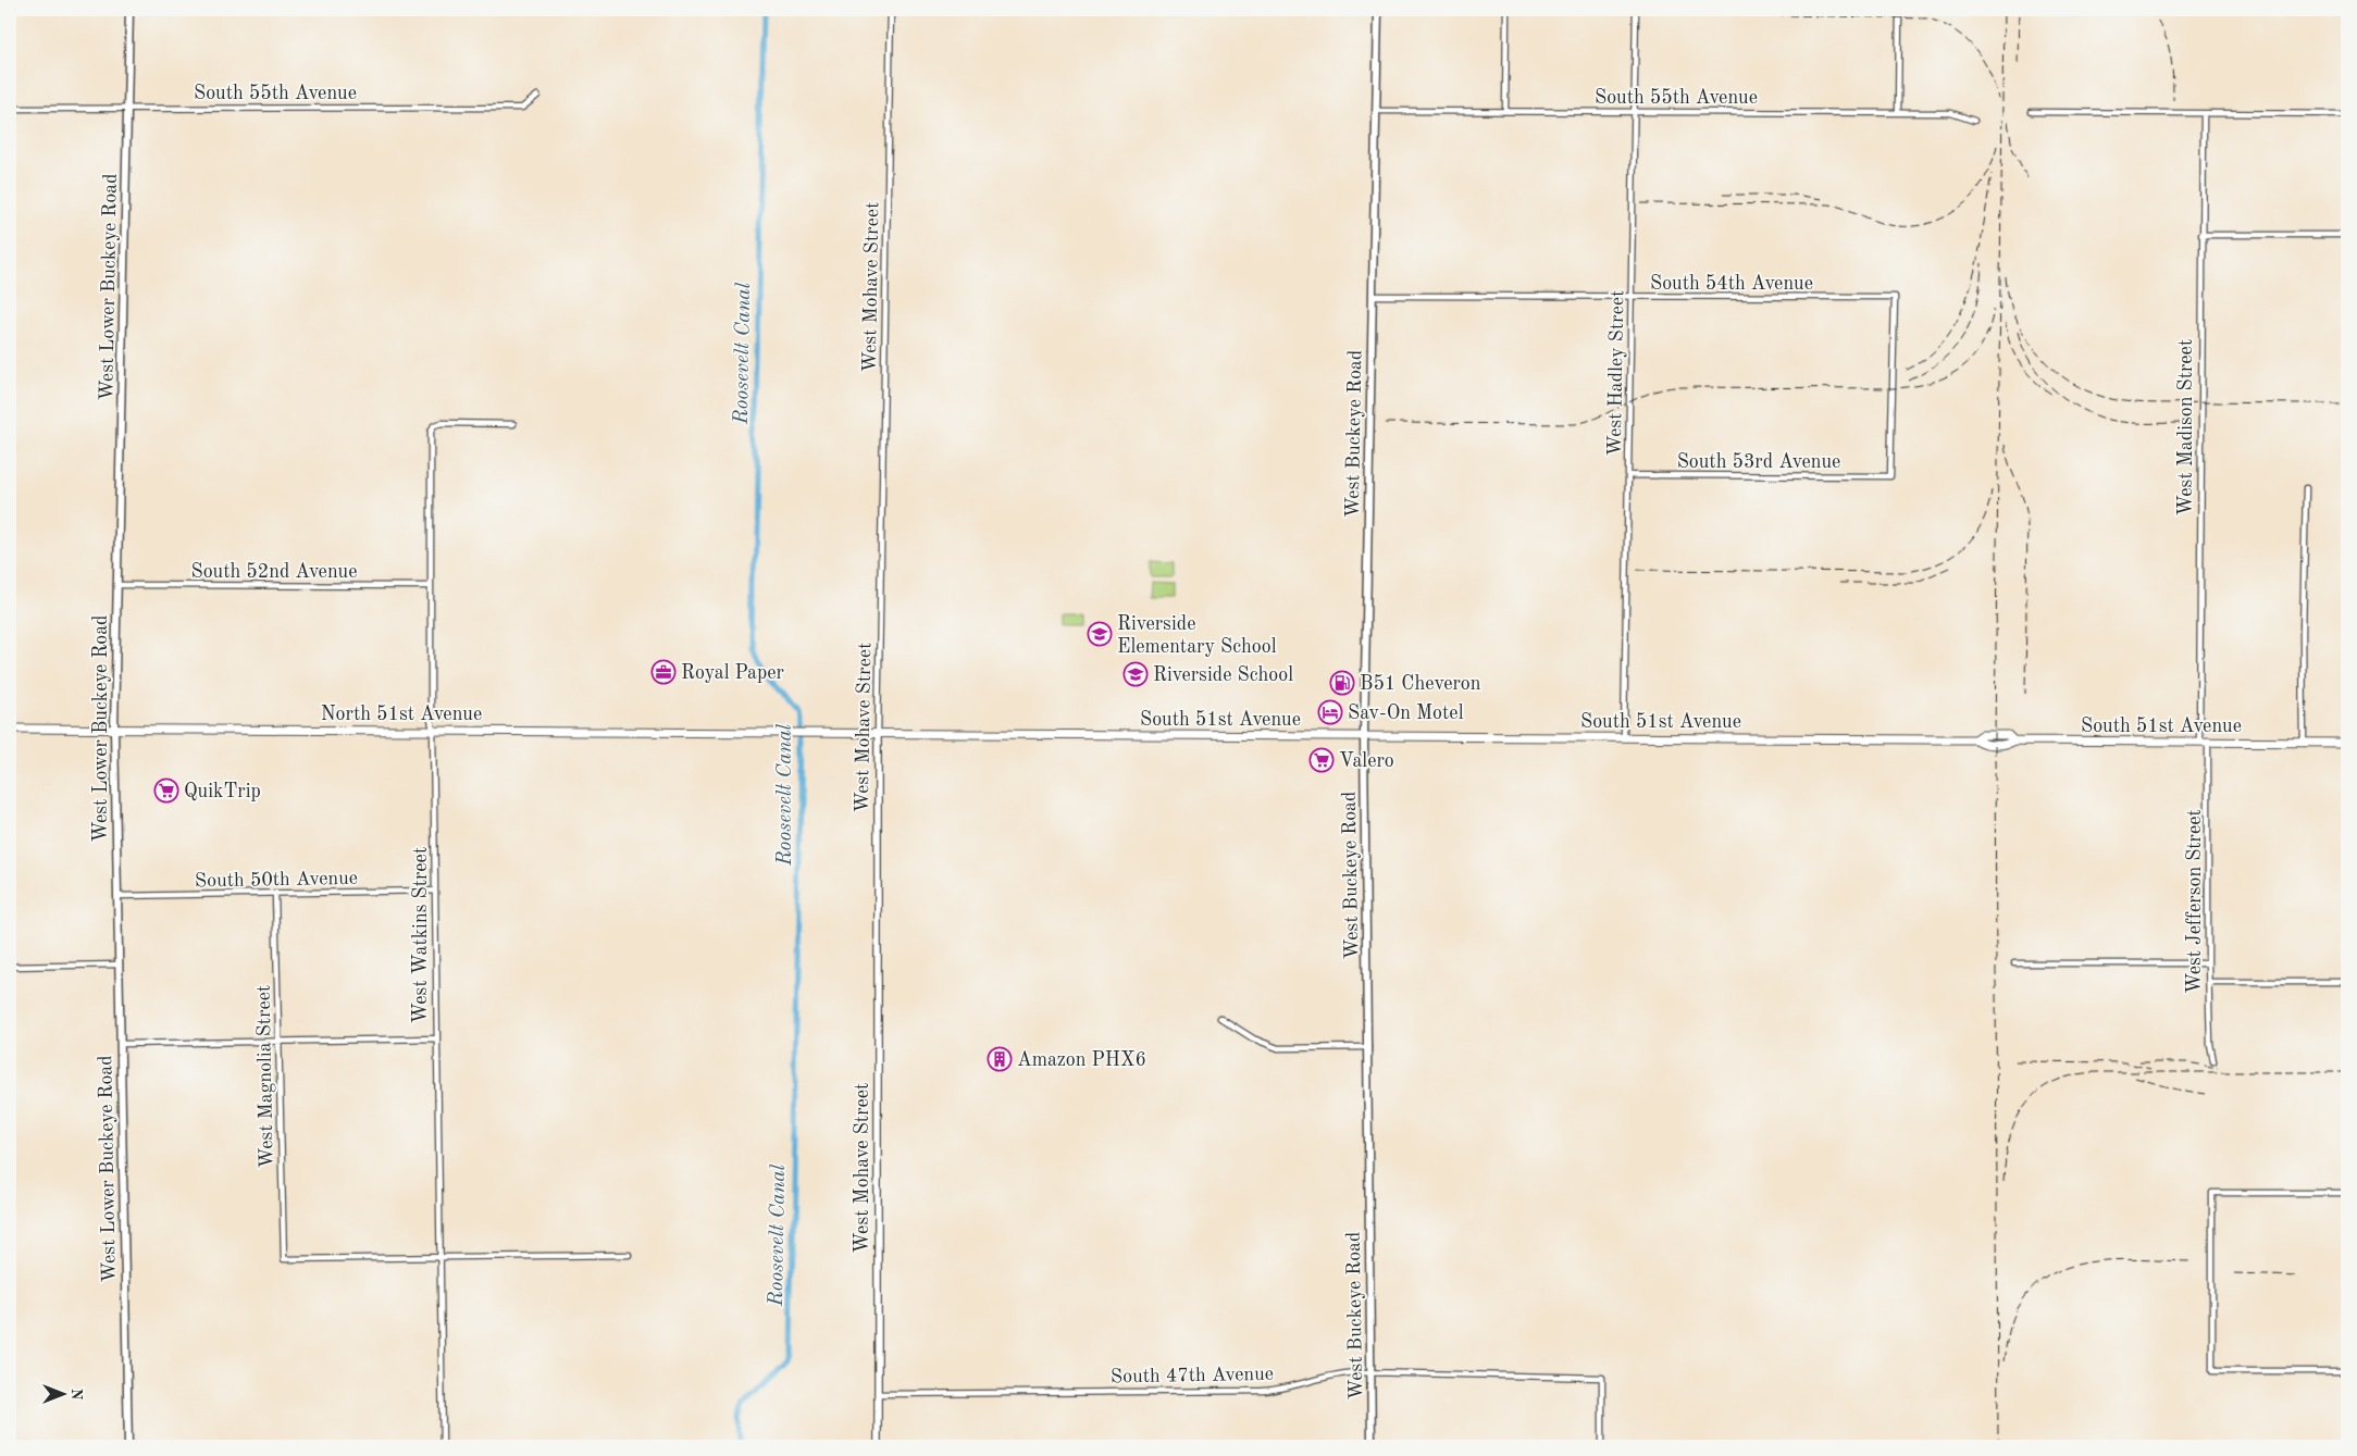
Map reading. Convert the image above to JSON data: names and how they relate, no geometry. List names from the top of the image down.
{
  "streets": {
    "main road": [
      "West Lower Buckeye Road",
      "West Buckeye Road",
      "North 51st Avenue",
      "South 51st Avenue"
    ],
    "street": [
      "South 55th Avenue",
      "South 54th Avenue",
      "West Mohave Street",
      "West Hadley Street",
      "West Madison Street",
      "South 53rd Avenue",
      "South 52nd Avenue",
      "South 50th Avenue",
      "West Jefferson Street",
      "West Watkins Street",
      "West Magnolia Street",
      "South 47th Avenue"
    ]
  },
  "crossings": [
    ["South 55th Avenue", "West Lower Buckeye Road"],
    ["South 55th Avenue", "West Hadley Street"],
    ["South 55th Avenue", "West Buckeye Road"],
    ["South 54th Avenue", "West Hadley Street"],
    ["South 54th Avenue", "West Buckeye Road"],
    ["South 54th Avenue", "South 53rd Avenue"],
    ["West Lower Buckeye Road", "South 52nd Avenue"],
    ["West Lower Buckeye Road", "North 51st Avenue"],
    ["West Lower Buckeye Road", "South 50th Avenue"],
    ["West Mohave Street", "South 51st Avenue"],
    ["West Mohave Street", "South 47th Avenue"],
    ["West Hadley Street", "South 53rd Avenue"],
    ["West Hadley Street", "South 51st Avenue"],
    ["West Madison Street", "South 51st Avenue"],
    ["West Buckeye Road", "South 51st Avenue"],
    ["West Buckeye Road", "South 47th Avenue"],
    ["South 52nd Avenue", "West Watkins Street"],
    ["North 51st Avenue", "South 51st Avenue"],
    ["North 51st Avenue", "West Watkins Street"],
    ["South 51st Avenue", "West Jefferson Street"],
    ["South 50th Avenue", "West Watkins Street"],
    ["South 50th Avenue", "West Magnolia Street"],
    ["West Watkins Street", "West Magnolia Street"]
  ],
  "water": ["Roosevelt Canal"],
  "places": {
    "school or university": ["Riverside Elementary School", "Riverside School"],
    "office": ["Royal Paper"],
    "fuel station": ["B51 Cheveron"],
    "hotel": ["Sav-On Motel"],
    "supermarket": ["Valero", "QuikTrip"],
    "building": ["Amazon PHX6"]
  },
  "north": "right"
}
